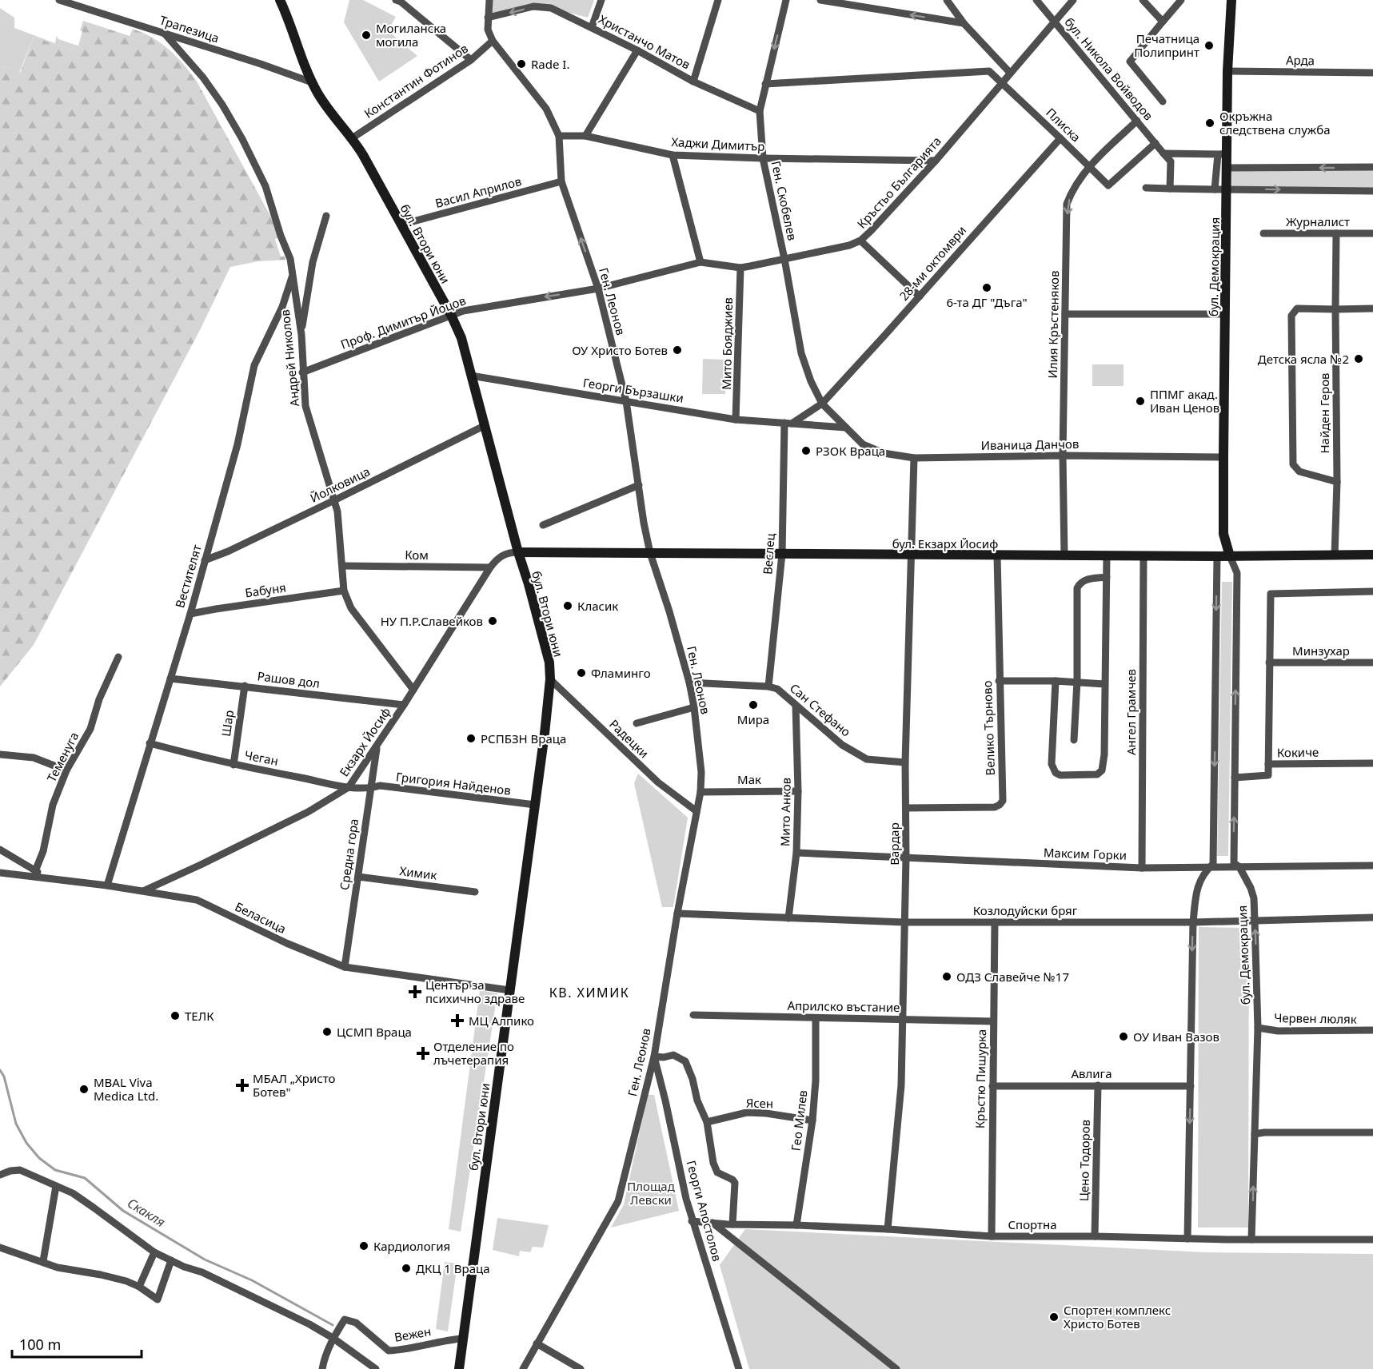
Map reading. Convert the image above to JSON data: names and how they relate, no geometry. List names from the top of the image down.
{
  "streets": {
    "street": [
      "Трапезица",
      "Христанчо Матов",
      "Арда",
      "бул. Никола Войводов",
      "Константин Фотинов",
      "Плиска",
      "Хаджи Димитър",
      "Кръстьо Българията",
      "Васил Априлов",
      "Ген. Скобелев",
      "Журналист",
      "бул. Втори юни",
      "28-ми октомври",
      "бул. Демокрация",
      "Ген. Леонов",
      "Проф. Димитър Йоцов",
      "Илия Кръстеняков",
      "Мито Бояджиев",
      "Андрей Николов",
      "Георги Бързашки",
      "Найден Геров",
      "Иваница Данчов",
      "Йолковица",
      "бул. Екзарх Йосиф",
      "Веслец",
      "Ком",
      "Вестителят",
      "Бабуня",
      "Минзухар",
      "Рашов дол",
      "Сан Стефано",
      "Ангел Грамчев",
      "Шар",
      "Велико Търново",
      "Радецки",
      "Екзарх Йосиф",
      "Кокиче",
      "Теменуга",
      "Чеган",
      "Мак",
      "Григория Найденов",
      "Мито Анков",
      "Вардар",
      "Максим Горки",
      "Средна гора",
      "Химик",
      "Козлодуйски бряг",
      "Беласица",
      "Априлско въстание",
      "Червен люляк",
      "Авлига",
      "Кръстю Пишурка",
      "Ясен",
      "Гео Милев",
      "Цено Тодоров",
      "Георги Апостолов",
      "Спортна",
      "Вежен"
    ]
  },
  "crossings": [
    ["Трапезица", "бул. Втори юни"],
    ["Трапезица", "Андрей Николов"],
    ["Христанчо Матов", "Ген. Скобелев"],
    ["Христанчо Матов", "Ген. Леонов"],
    ["Арда", "бул. Демокрация"],
    ["бул. Никола Войводов", "Плиска"],
    ["бул. Никола Войводов", "Кръстьо Българията"],
    ["бул. Никола Войводов", "Илия Кръстеняков"],
    ["Константин Фотинов", "бул. Втори юни"],
    ["Константин Фотинов", "Ген. Леонов"],
    ["Плиска", "Кръстьо Българията"],
    ["Плиска", "28-ми октомври"],
    ["Плиска", "Илия Кръстеняков"],
    ["Хаджи Димитър", "Кръстьо Българията"],
    ["Хаджи Димитър", "Ген. Скобелев"],
    ["Хаджи Димитър", "Ген. Леонов"],
    ["Кръстьо Българията", "Ген. Скобелев"],
    ["Кръстьо Българията", "Ген. Леонов"],
    ["Кръстьо Българията", "Проф. Димитър Йоцов"],
    ["Кръстьо Българията", "Мито Бояджиев"],
    ["Васил Априлов", "бул. Втори юни"],
    ["Васил Априлов", "Ген. Леонов"],
    ["Ген. Скобелев", "28-ми октомври"],
    ["Ген. Скобелев", "Георги Бързашки"],
    ["Ген. Скобелев", "Иваница Данчов"],
    ["Журналист", "Найден Геров"],
    ["бул. Втори юни", "Проф. Димитър Йоцов"],
    ["бул. Втори юни", "Георги Бързашки"],
    ["бул. Втори юни", "Йолковица"],
    ["бул. Втори юни", "бул. Екзарх Йосиф"],
    ["бул. Втори юни", "Радецки"],
    ["бул. Втори юни", "Екзарх Йосиф"],
    ["бул. Втори юни", "Григория Найденов"],
    ["бул. Втори юни", "Беласица"],
    ["бул. Втори юни", "Вежен"],
    ["28-ми октомври", "Георги Бързашки"],
    ["28-ми октомври", "Веслец"],
    ["бул. Демокрация", "Иваница Данчов"],
    ["бул. Демокрация", "бул. Екзарх Йосиф"],
    ["бул. Демокрация", "Кокиче"],
    ["бул. Демокрация", "Максим Горки"],
    ["бул. Демокрация", "Козлодуйски бряг"],
    ["бул. Демокрация", "Червен люляк"],
    ["бул. Демокрация", "Авлига"],
    ["бул. Демокрация", "Спортна"],
    ["Ген. Леонов", "Проф. Димитър Йоцов"],
    ["Ген. Леонов", "Георги Бързашки"],
    ["Ген. Леонов", "бул. Екзарх Йосиф"],
    ["Ген. Леонов", "Сан Стефано"],
    ["Ген. Леонов", "Радецки"],
    ["Ген. Леонов", "Мак"],
    ["Ген. Леонов", "Козлодуйски бряг"],
    ["Ген. Леонов", "Георги Апостолов"],
    ["Проф. Димитър Йоцов", "Андрей Николов"],
    ["Илия Кръстеняков", "Иваница Данчов"],
    ["Илия Кръстеняков", "бул. Екзарх Йосиф"],
    ["Мито Бояджиев", "Георги Бързашки"],
    ["Андрей Николов", "Йолковица"],
    ["Андрей Николов", "Ком"],
    ["Андрей Николов", "Вестителят"],
    ["Андрей Николов", "Бабуня"],
    ["Андрей Николов", "Екзарх Йосиф"],
    ["Георги Бързашки", "Иваница Данчов"],
    ["Георги Бързашки", "Веслец"],
    ["Найден Геров", "бул. Екзарх Йосиф"],
    ["Иваница Данчов", "Вардар"],
    ["Йолковица", "Вестителят"],
    ["бул. Екзарх Йосиф", "Веслец"],
    ["бул. Екзарх Йосиф", "Ангел Грамчев"],
    ["бул. Екзарх Йосиф", "Велико Търново"],
    ["бул. Екзарх Йосиф", "Екзарх Йосиф"],
    ["бул. Екзарх Йосиф", "Вардар"],
    ["Веслец", "Сан Стефано"],
    ["Ком", "Екзарх Йосиф"],
    ["Вестителят", "Бабуня"],
    ["Вестителят", "Рашов дол"],
    ["Вестителят", "Чеган"],
    ["Вестителят", "Беласица"],
    ["Рашов дол", "Шар"],
    ["Рашов дол", "Екзарх Йосиф"],
    ["Сан Стефано", "Мито Анков"],
    ["Сан Стефано", "Вардар"],
    ["Ангел Грамчев", "Максим Горки"],
    ["Шар", "Чеган"],
    ["Велико Търново", "Вардар"],
    ["Екзарх Йосиф", "Чеган"],
    ["Екзарх Йосиф", "Средна гора"],
    ["Екзарх Йосиф", "Беласица"],
    ["Чеган", "Григория Найденов"],
    ["Чеган", "Средна гора"],
    ["Мак", "Мито Анков"],
    ["Григория Найденов", "Средна гора"],
    ["Мито Анков", "Максим Горки"],
    ["Мито Анков", "Козлодуйски бряг"],
    ["Вардар", "Максим Горки"],
    ["Вардар", "Козлодуйски бряг"],
    ["Вардар", "Априлско въстание"],
    ["Вардар", "Спортна"],
    ["Средна гора", "Химик"],
    ["Средна гора", "Беласица"],
    ["Козлодуйски бряг", "Кръстю Пишурка"],
    ["Априлско въстание", "Кръстю Пишурка"],
    ["Априлско въстание", "Гео Милев"],
    ["Авлига", "Кръстю Пишурка"],
    ["Авлига", "Цено Тодоров"],
    ["Кръстю Пишурка", "Спортна"],
    ["Ясен", "Гео Милев"],
    ["Гео Милев", "Спортна"],
    ["Цено Тодоров", "Спортна"],
    ["Георги Апостолов", "Спортна"]
  ],
  "one_way": ["Христанчо Матов", "Проф. Димитър Йоцов"],
  "districts": ["КВ. ХИМИК"],
  "water": ["Скакля"],
  "parks": ["Площад Левски"],
  "places": {
    "other": [
      "Могиланска могила",
      "Печатница Полипринт",
      "Rade I.",
      "Окръжна следствена служба",
      "6-та ДГ \"Дъга\"",
      "ОУ Христо Ботев",
      "Детска ясла №2",
      "ППМГ акад. Иван Ценов",
      "РЗОК Враца",
      "Класик",
      "НУ П.Р.Славейков",
      "Фламинго",
      "Мира",
      "РСПБЗН Враца",
      "ОДЗ Славейче №17",
      "ТЕЛК",
      "ЦСМП Враца",
      "ОУ Иван Вазов",
      "MBAL Viva Medica Ltd.",
      "Кардиология",
      "ДКЦ 1 Враца",
      "Спортен комплекс Христо Ботев"
    ],
    "health": [
      "Център за психично здраве",
      "МЦ Алпико",
      "Отделение по лъчетерапия",
      "МБАЛ „Христо Ботев\""
    ]
  },
  "scale_bar": "100 m"
}
